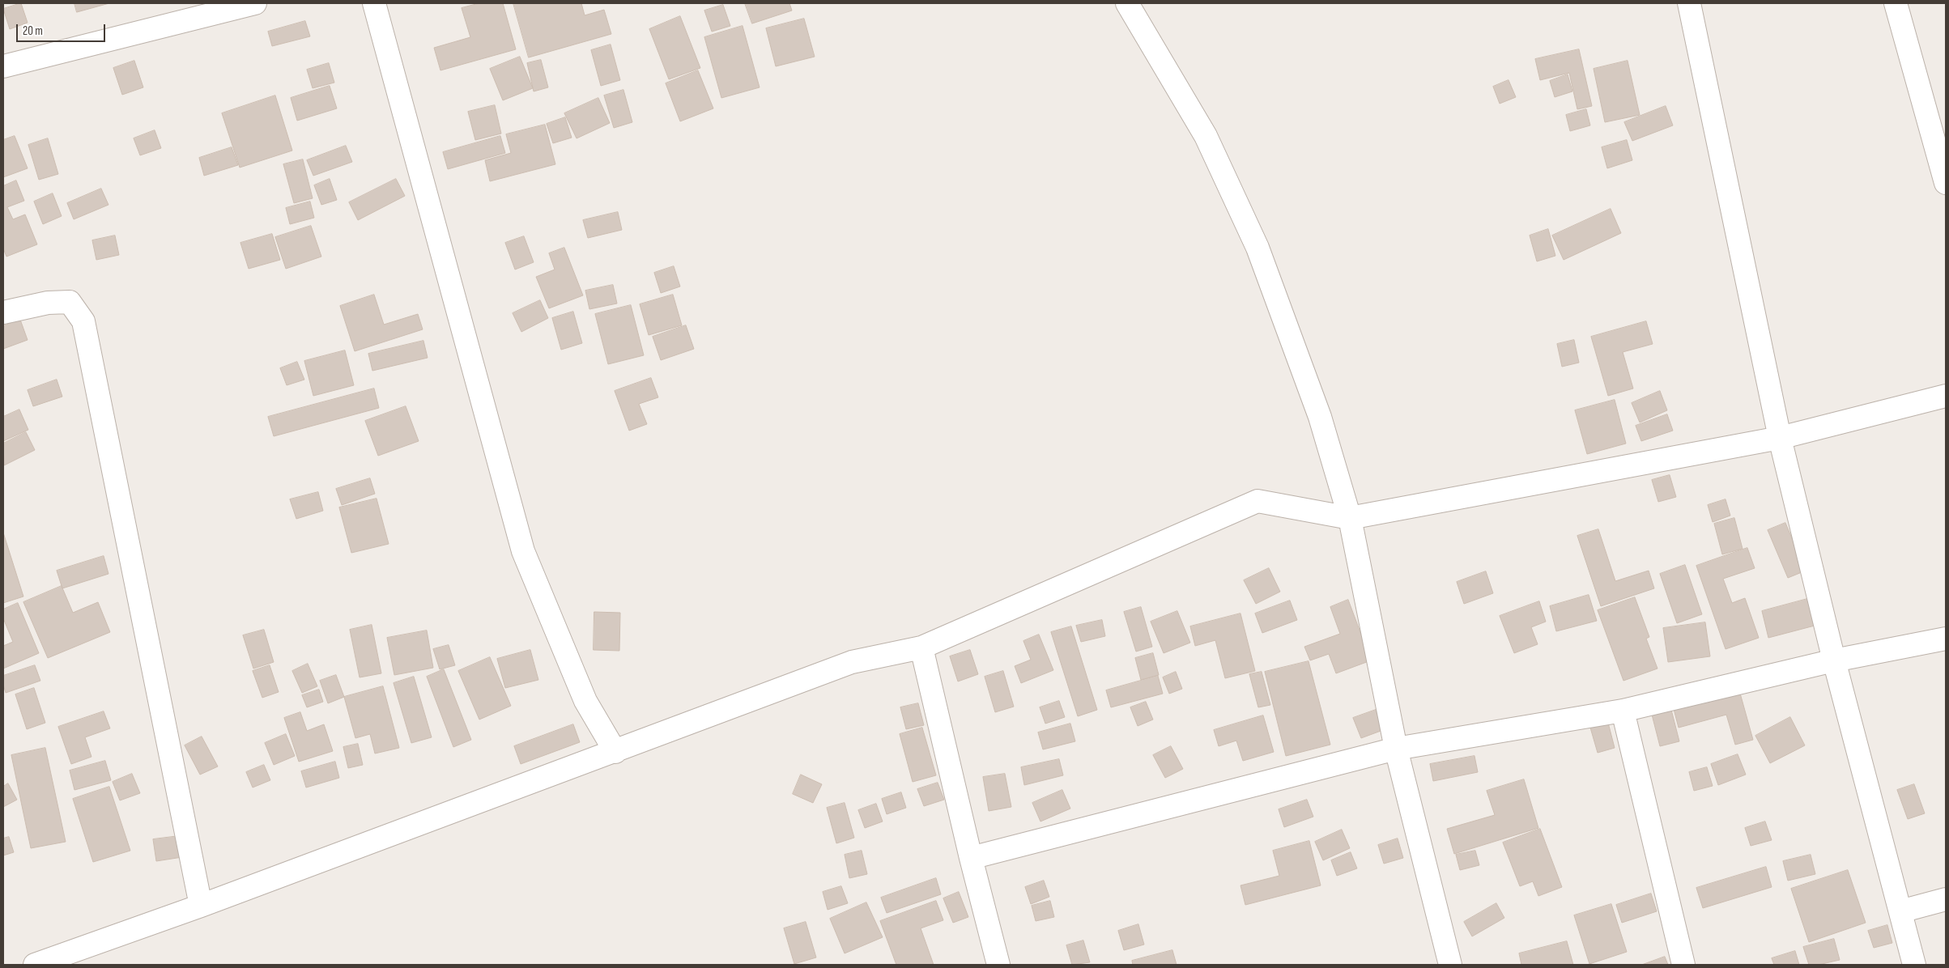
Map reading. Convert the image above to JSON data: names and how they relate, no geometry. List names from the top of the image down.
{
  "scale_bar": "20 m"
}
